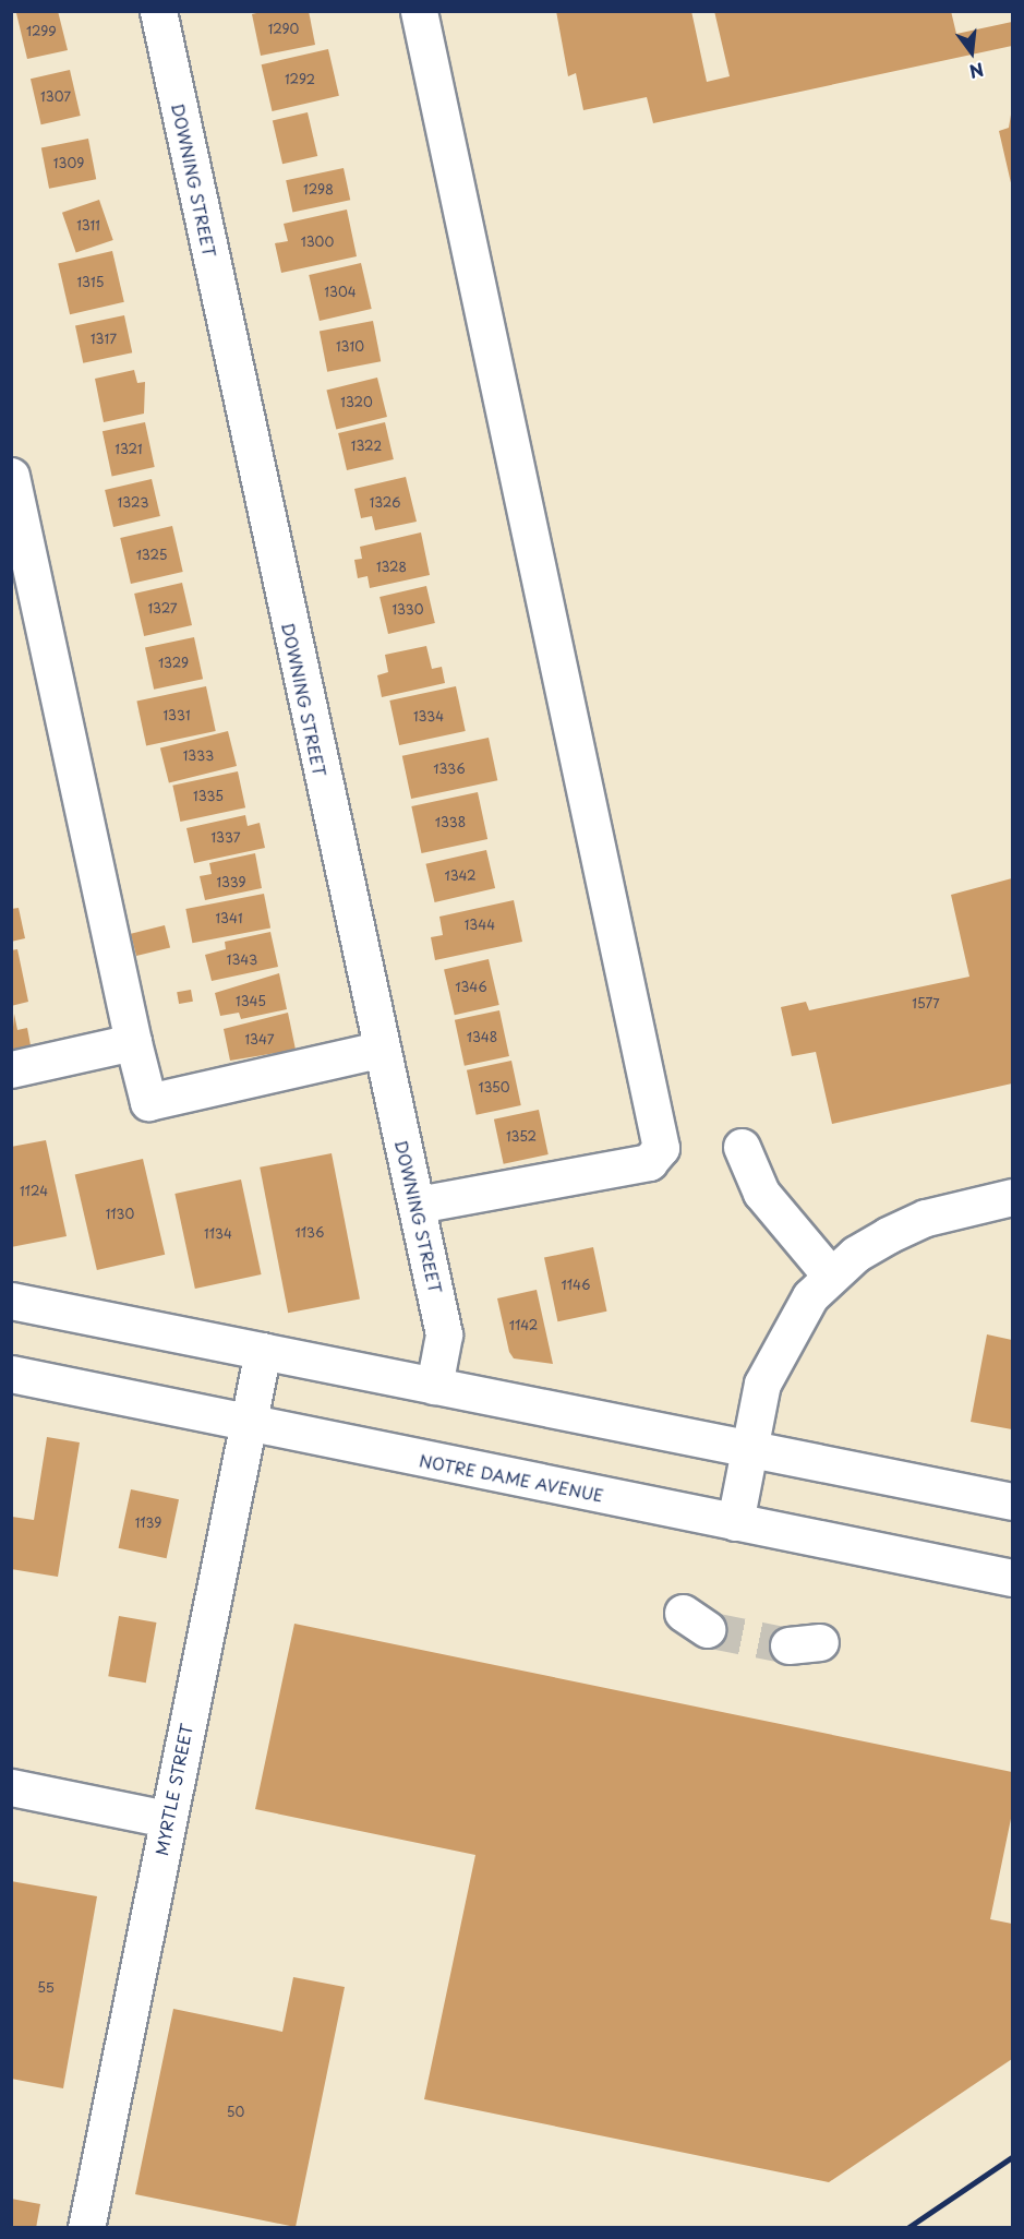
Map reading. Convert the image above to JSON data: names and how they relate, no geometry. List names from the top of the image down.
{
  "streets": {
    "street": ["DOWNING STREET", "NOTRE DAME AVENUE", "MYRTLE STREET"]
  },
  "crossings": [
    ["NOTRE DAME AVENUE", "MYRTLE STREET"]
  ],
  "house_numbers": [
    "1290",
    "1299",
    "1292",
    "1307",
    "1309",
    "1298",
    "1311",
    "1300",
    "1315",
    "1304",
    "1317",
    "1310",
    "1320",
    "1322",
    "1321",
    "1323",
    "1326",
    "1325",
    "1328",
    "1327",
    "1330",
    "1329",
    "1331",
    "1334",
    "1333",
    "1336",
    "1335",
    "1338",
    "1337",
    "1342",
    "1339",
    "1341",
    "1344",
    "1343",
    "1346",
    "1345",
    "1577",
    "1348",
    "1347",
    "1350",
    "1352",
    "1124",
    "1130",
    "1136",
    "1134",
    "1146",
    "1142",
    "1139",
    "55",
    "50"
  ],
  "north": "bottom"
}
